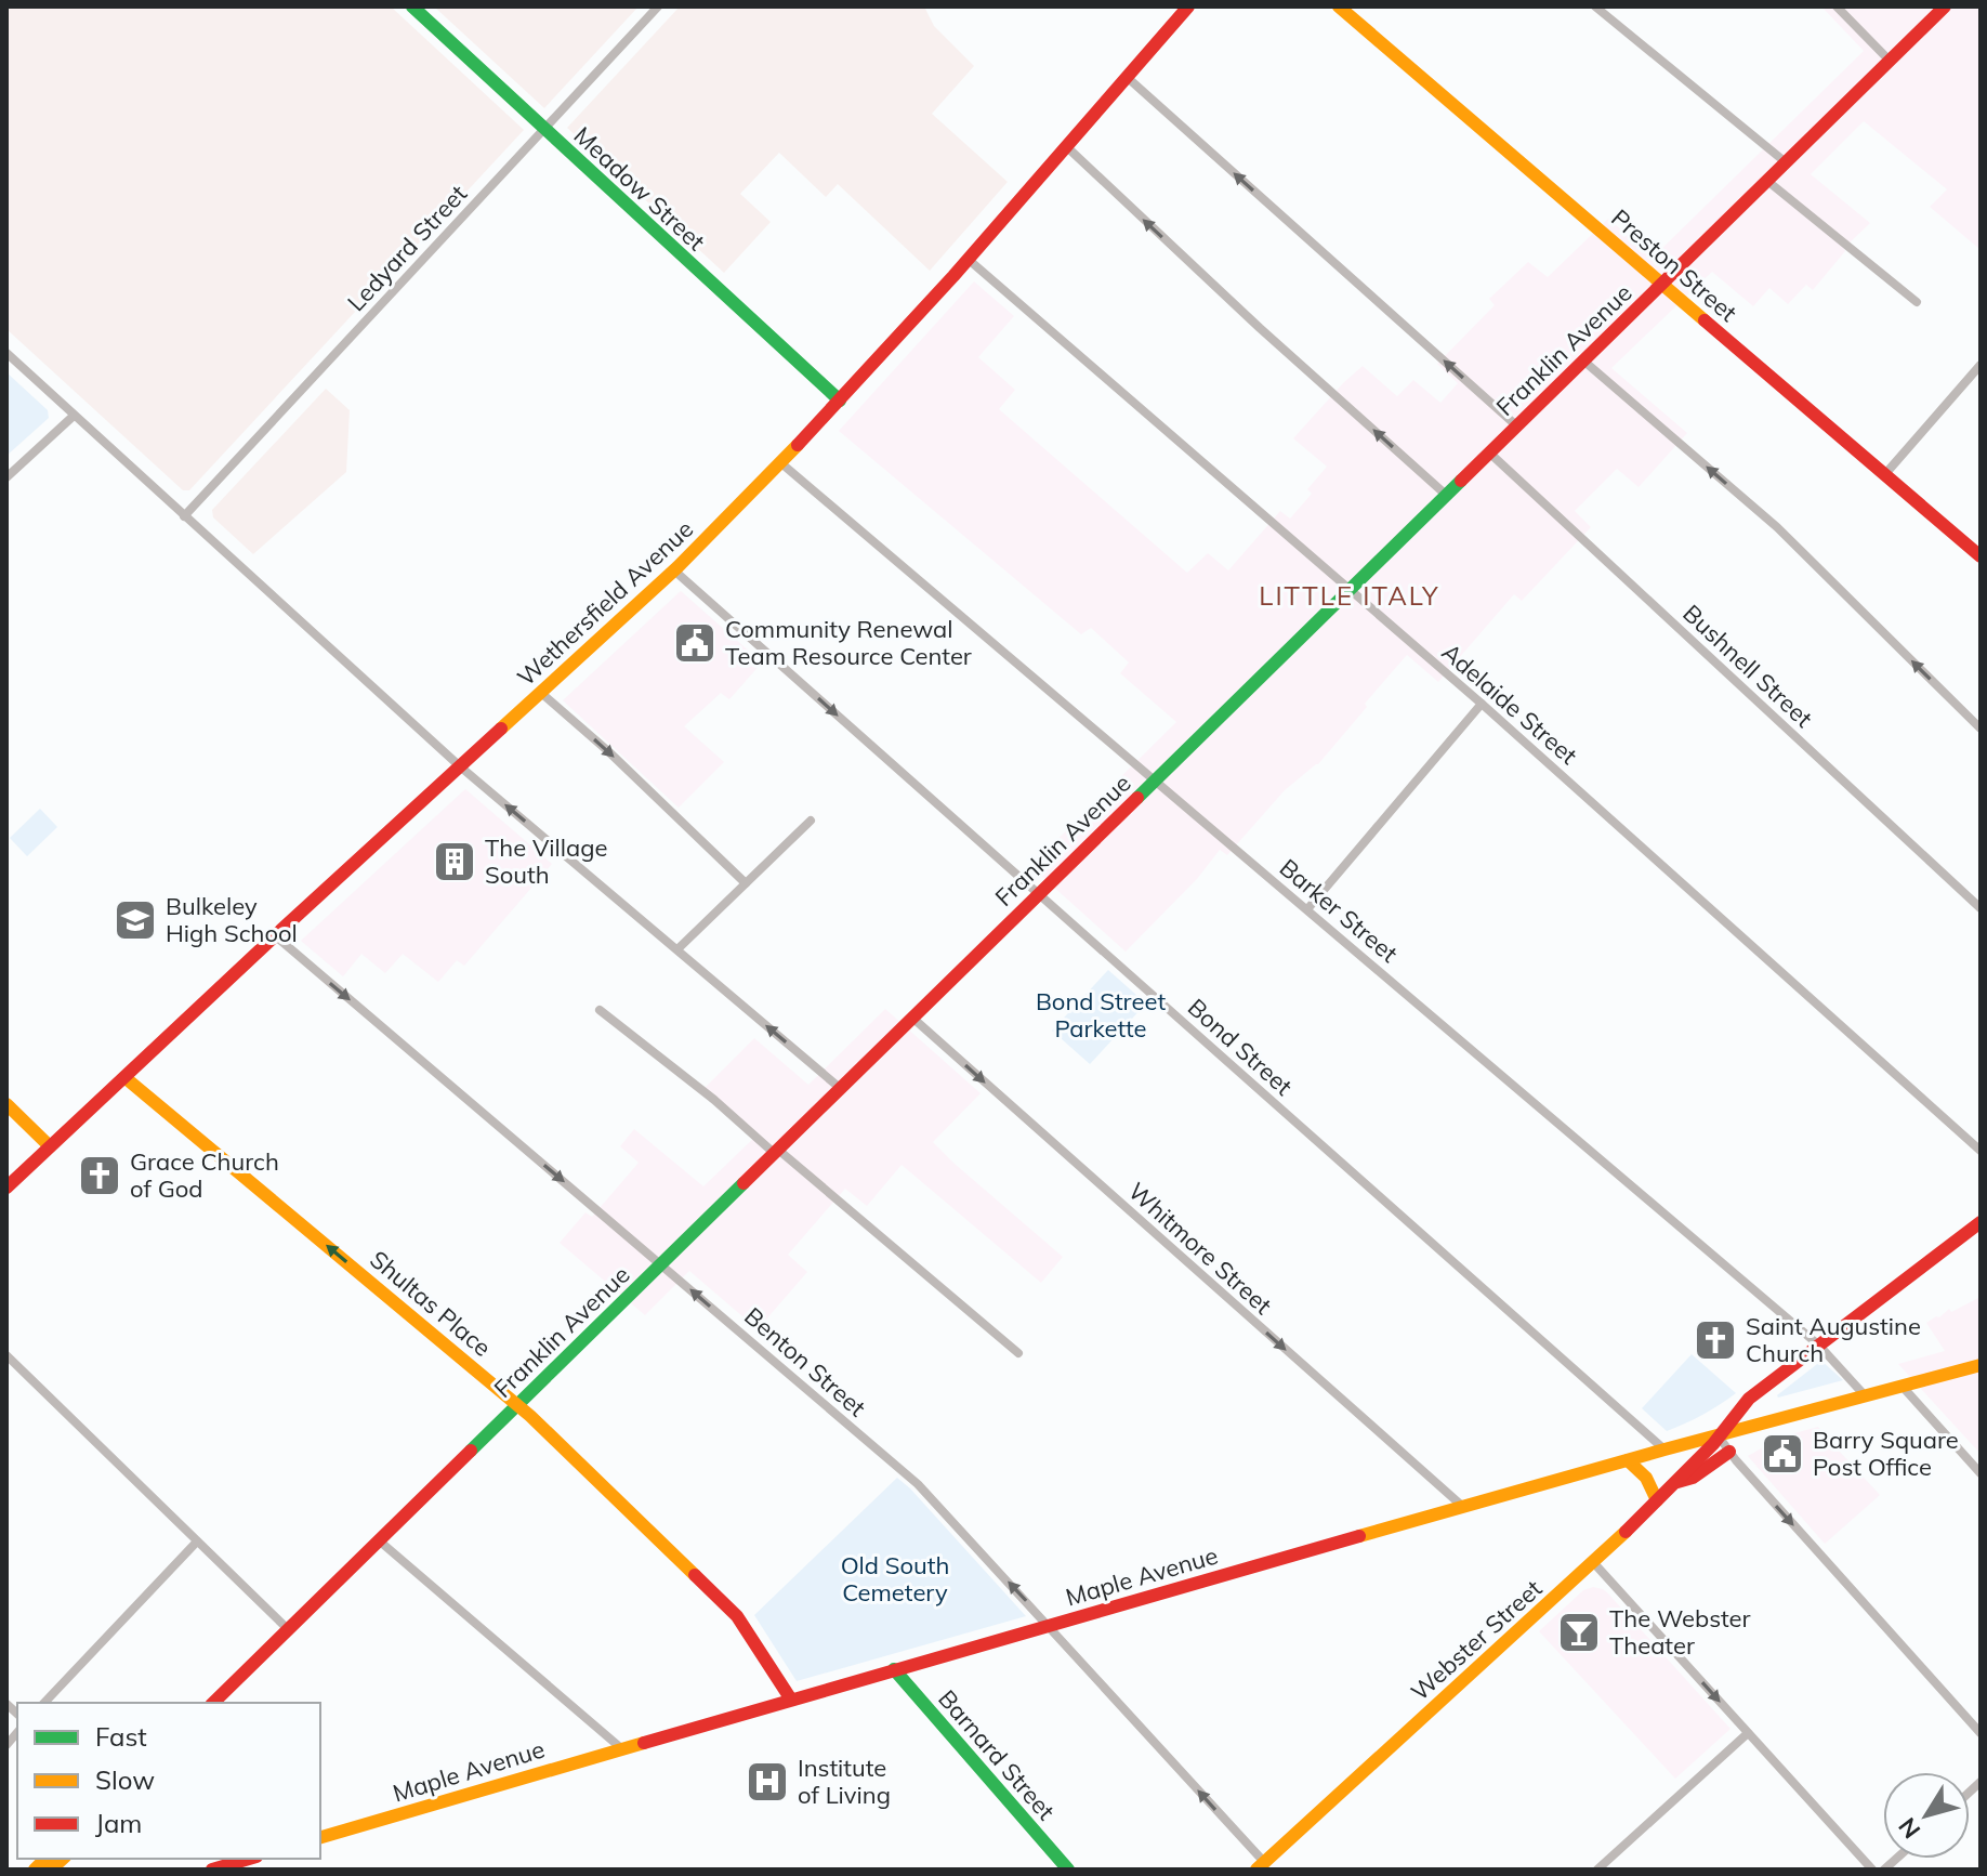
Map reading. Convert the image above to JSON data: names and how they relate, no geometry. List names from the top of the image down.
{
  "streets": {
    "main road": [
      "Meadow Street",
      "Preston Street",
      "Franklin Avenue",
      "Wethersfield Avenue",
      "Shultas Place",
      "Maple Avenue",
      "Webster Street",
      "Barnard Street"
    ],
    "street": [
      "Ledyard Street",
      "Bushnell Street",
      "Adelaide Street",
      "Barker Street",
      "Bond Street",
      "Whitmore Street",
      "Benton Street"
    ]
  },
  "crossings": [
    ["Meadow Street", "Ledyard Street"],
    ["Meadow Street", "Wethersfield Avenue"],
    ["Preston Street", "Franklin Avenue"],
    ["Franklin Avenue", "Bushnell Street"],
    ["Franklin Avenue", "Adelaide Street"],
    ["Franklin Avenue", "Barker Street"],
    ["Franklin Avenue", "Bond Street"],
    ["Franklin Avenue", "Whitmore Street"],
    ["Franklin Avenue", "Shultas Place"],
    ["Franklin Avenue", "Benton Street"],
    ["Wethersfield Avenue", "Adelaide Street"],
    ["Wethersfield Avenue", "Barker Street"],
    ["Wethersfield Avenue", "Bond Street"],
    ["Wethersfield Avenue", "Shultas Place"],
    ["Wethersfield Avenue", "Benton Street"],
    ["Barker Street", "Maple Avenue"],
    ["Barker Street", "Webster Street"],
    ["Bond Street", "Maple Avenue"],
    ["Whitmore Street", "Maple Avenue"],
    ["Shultas Place", "Maple Avenue"],
    ["Benton Street", "Maple Avenue"],
    ["Benton Street", "Webster Street"],
    ["Maple Avenue", "Webster Street"],
    ["Maple Avenue", "Barnard Street"]
  ],
  "one_way": ["Bond Street", "Whitmore Street", "Shultas Place"],
  "districts": ["LITTLE ITALY"],
  "parks": ["Bond Street Parkette", "Old South Cemetery"],
  "places": {
    "public building": ["Community Renewal Team Resource Center", "Barry Square Post Office"],
    "building": ["The Village South"],
    "school or university": ["Bulkeley High School"],
    "church": ["Grace Church of God", "Saint Augustine Church"],
    "bar": ["The Webster Theater"],
    "hospital": ["Institute of Living"]
  },
  "legend": ["Fast", "Slow", "Jam"],
  "north": "bottom left"
}
